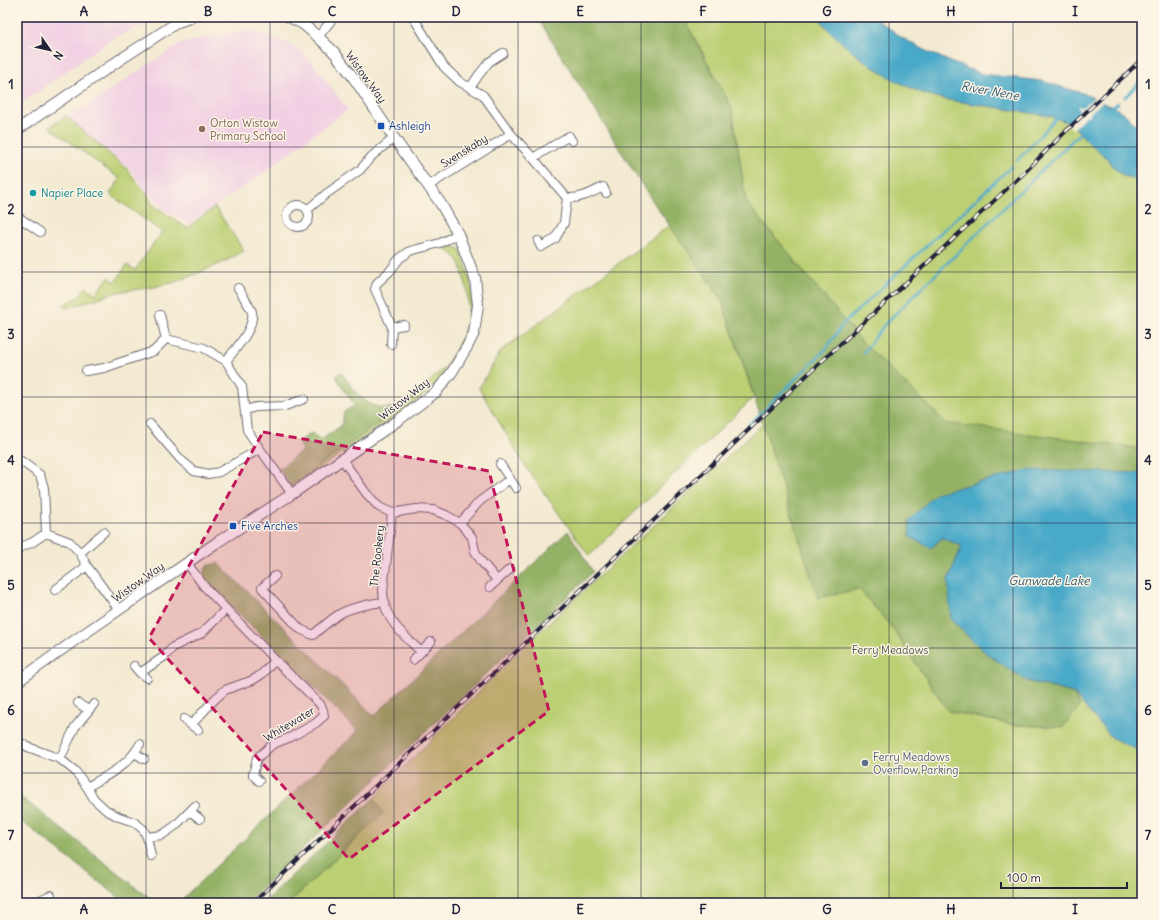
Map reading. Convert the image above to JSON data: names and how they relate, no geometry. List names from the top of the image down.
{
  "streets": {
    "street": [
      "Wistow Way",
      "Svenskaby",
      "The Rookery",
      "Whitewater"
    ]
  },
  "crossings": [
    ["Wistow Way", "Svenskaby"],
    ["Wistow Way", "The Rookery"],
    ["Wistow Way", "Whitewater"]
  ],
  "water": ["River Nene", "Gunwade Lake"],
  "parks": ["Ferry Meadows"],
  "places": {
    "transit": ["Ashleigh", "Five Arches"],
    "other": ["Orton Wistow Primary School", "Napier Place", "Ferry Meadows Overflow Parking"]
  },
  "scale_bar": "100 m",
  "north": "bottom right",
  "grid": {
    "columns": [
      "A",
      "B",
      "C",
      "D",
      "E",
      "F",
      "G",
      "H",
      "I"
    ],
    "rows": [
      "1",
      "2",
      "3",
      "4",
      "5",
      "6",
      "7"
    ]
  }
}
